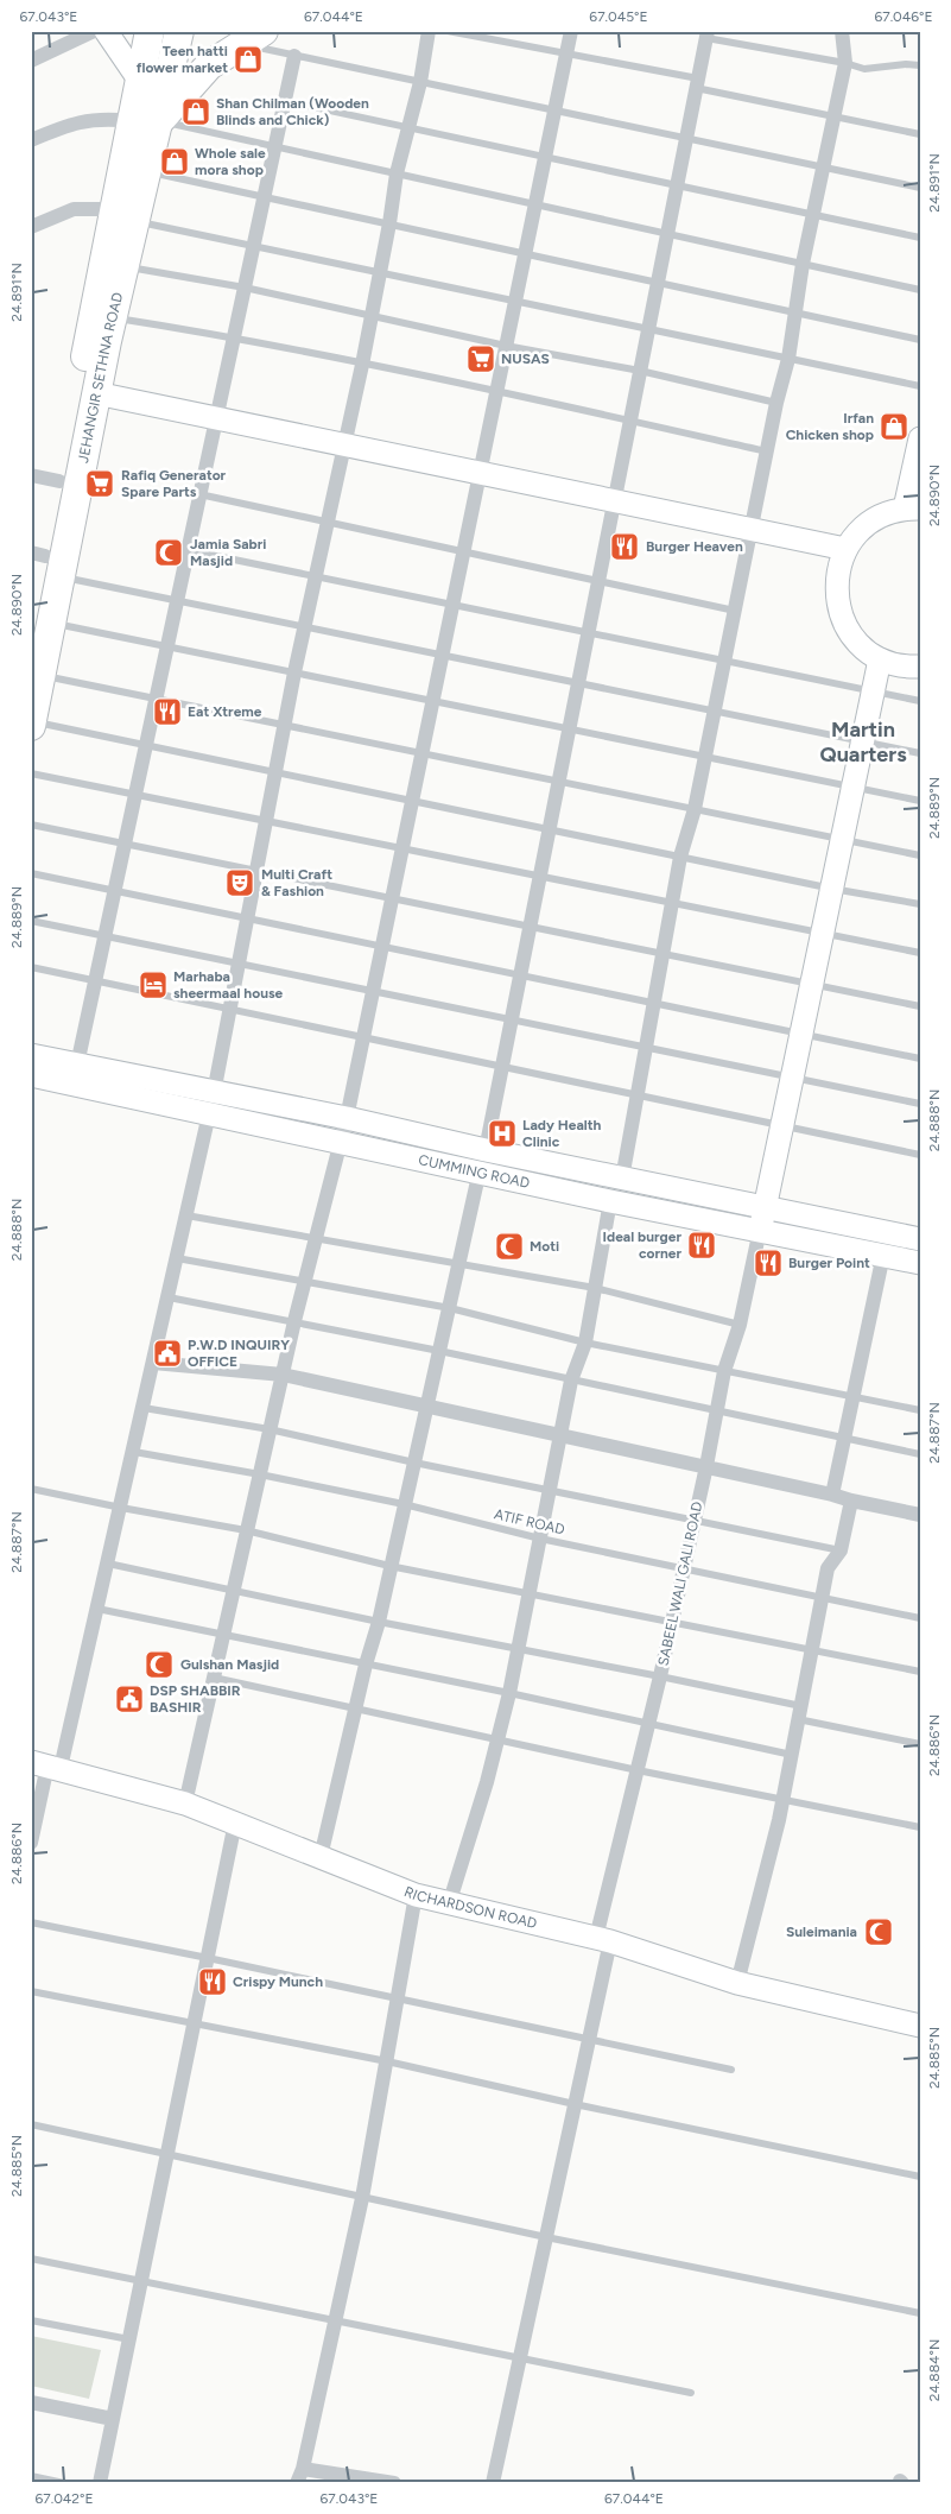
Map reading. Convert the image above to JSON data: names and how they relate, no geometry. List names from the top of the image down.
{
  "streets": {
    "highway": ["JEHANGIR SETHNA ROAD"],
    "street": ["CUMMING ROAD", "SABEEL WALI GALI ROAD", "RICHARDSON ROAD"],
    "lane": ["ATIF ROAD"]
  },
  "crossings": [
    ["CUMMING ROAD", "SABEEL WALI GALI ROAD"],
    ["ATIF ROAD", "SABEEL WALI GALI ROAD"],
    ["SABEEL WALI GALI ROAD", "RICHARDSON ROAD"]
  ],
  "districts": ["Martin Quarters"],
  "places": {
    "shop": [
      "Teen hatti flower market",
      "Shan Chilman (Wooden Blinds and Chick)",
      "Whole sale mora shop",
      "Irfan Chicken shop"
    ],
    "supermarket": ["NUSAS", "Rafiq Generator Spare Parts"],
    "restaurant": [
      "Burger Heaven",
      "Eat Xtreme",
      "Ideal burger corner",
      "Burger Point",
      "Crispy Munch"
    ],
    "mosque": [
      "Jamia Sabri Masjid",
      "Moti",
      "Gulshan Masjid",
      "Suleimania"
    ],
    "theatre": ["Multi Craft & Fashion"],
    "hotel": ["Marhaba sheermaal house"],
    "hospital": ["Lady Health Clinic"],
    "public building": ["P.W.D INQUIRY OFFICE", "DSP SHABBIR BASHIR"]
  },
  "coordinates": [
    "67.043°E",
    "67.044°E",
    "67.045°E",
    "67.046°E",
    "24.891°N",
    "24.890°N",
    "24.889°N",
    "24.888°N",
    "24.887°N",
    "24.886°N",
    "24.885°N",
    "24.884°N",
    "67.042°E"
  ]
}
